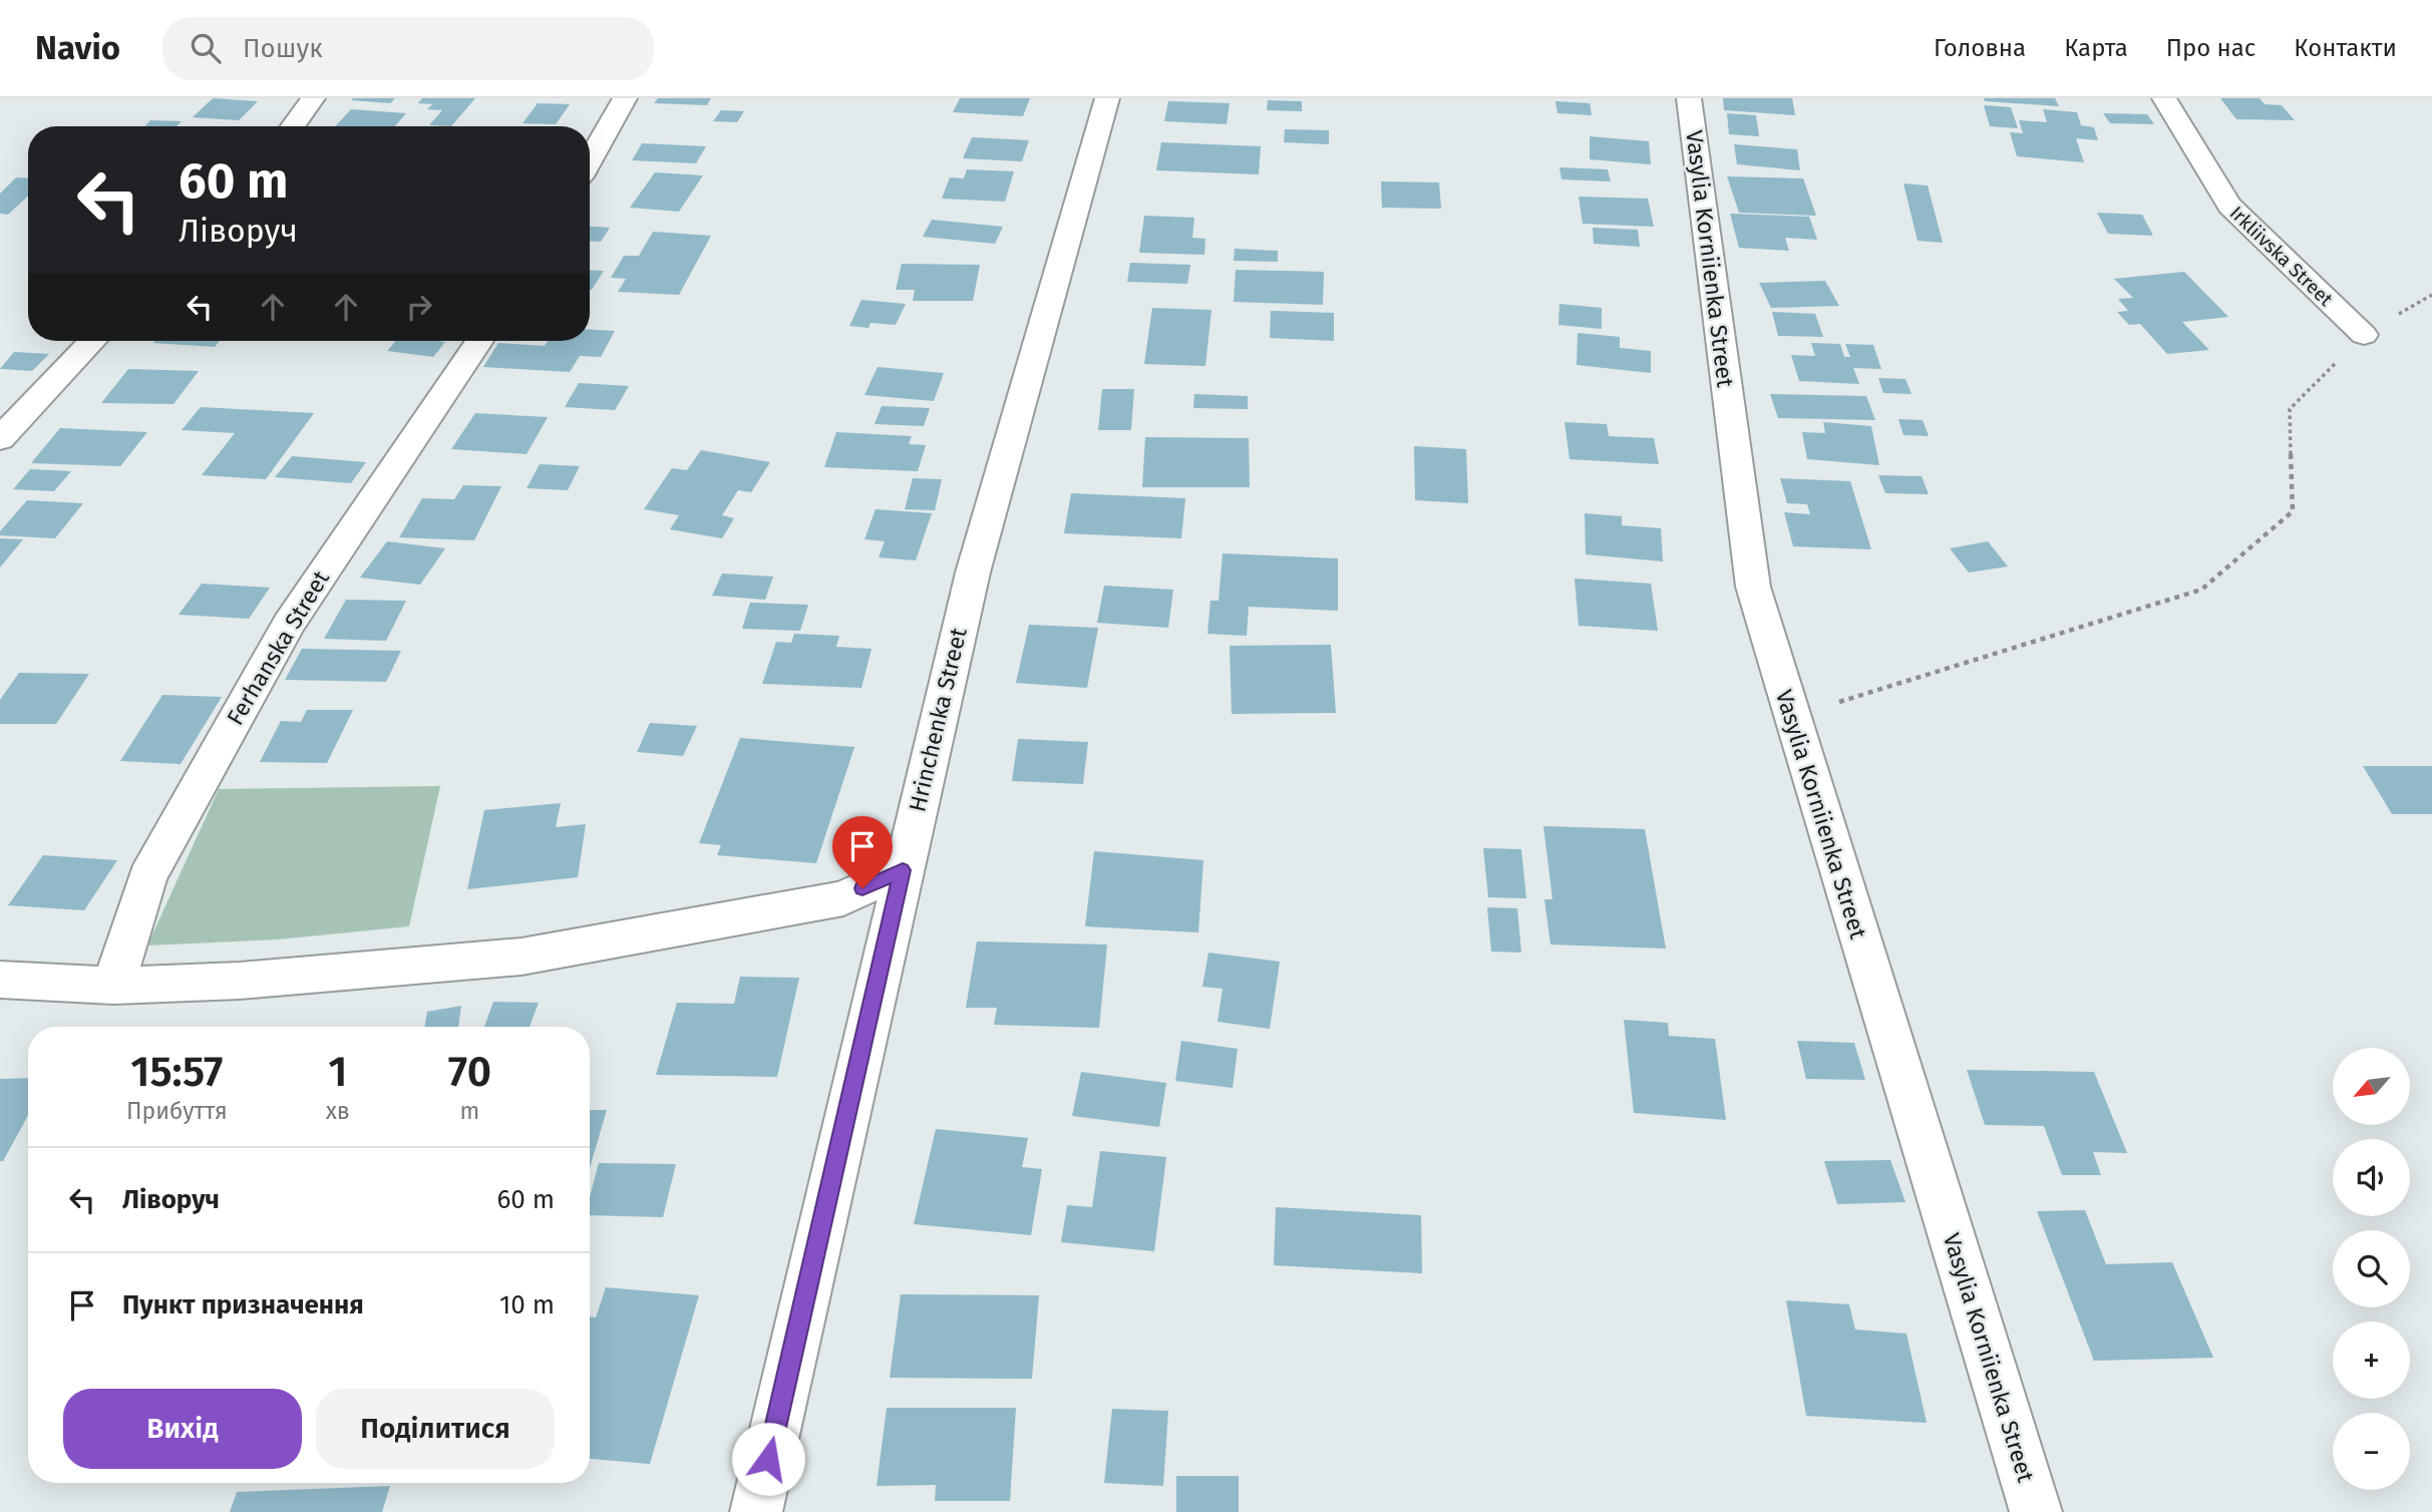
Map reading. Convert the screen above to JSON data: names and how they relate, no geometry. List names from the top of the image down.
{
  "streets": {
    "street": [
      "Irkliivska Street",
      "Vasylia Korniienka Street",
      "Ferhanska Street",
      "Hrinchenka Street"
    ]
  },
  "north": "bottom left",
  "page": {
    "header": "Navio",
    "search": "Пошук",
    "nav": [
      "Головна",
      "Карта",
      "Про нас",
      "Контакти"
    ],
    "turn": ["60 m", "Ліворуч"],
    "eta": [
      "15:57",
      "Прибуття",
      "1",
      "хв",
      "70",
      "m"
    ],
    "map_buttons": ["+", "−"],
    "list": [
      {
        "name": "Ліворуч",
        "value": "60 m"
      },
      {
        "name": "Пункт призначення",
        "value": "10 m"
      }
    ],
    "buttons": ["Вихід", "Поділитися"]
  }
}
